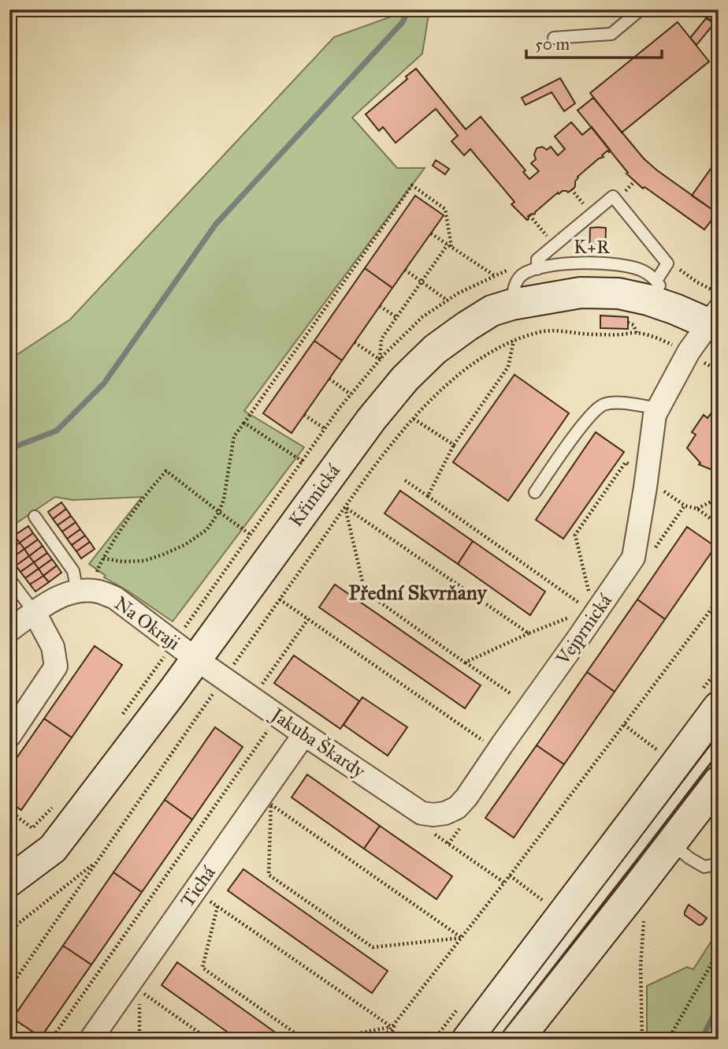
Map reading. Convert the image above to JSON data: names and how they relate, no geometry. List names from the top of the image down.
{
  "streets": {
    "main road": ["Křimická"],
    "street": [
      "Na Okraji",
      "Vejprnická",
      "Jakuba Škardy",
      "Tichá"
    ],
    "lane": ["K+R"]
  },
  "crossings": [
    ["K+R", "Křimická"],
    ["Křimická", "Na Okraji"],
    ["Křimická", "Jakuba Škardy"],
    ["Na Okraji", "Jakuba Škardy"],
    ["Vejprnická", "Jakuba Škardy"],
    ["Jakuba Škardy", "Tichá"]
  ],
  "districts": ["Přední Skvrňany"],
  "scale_bar": "50 m"
}
